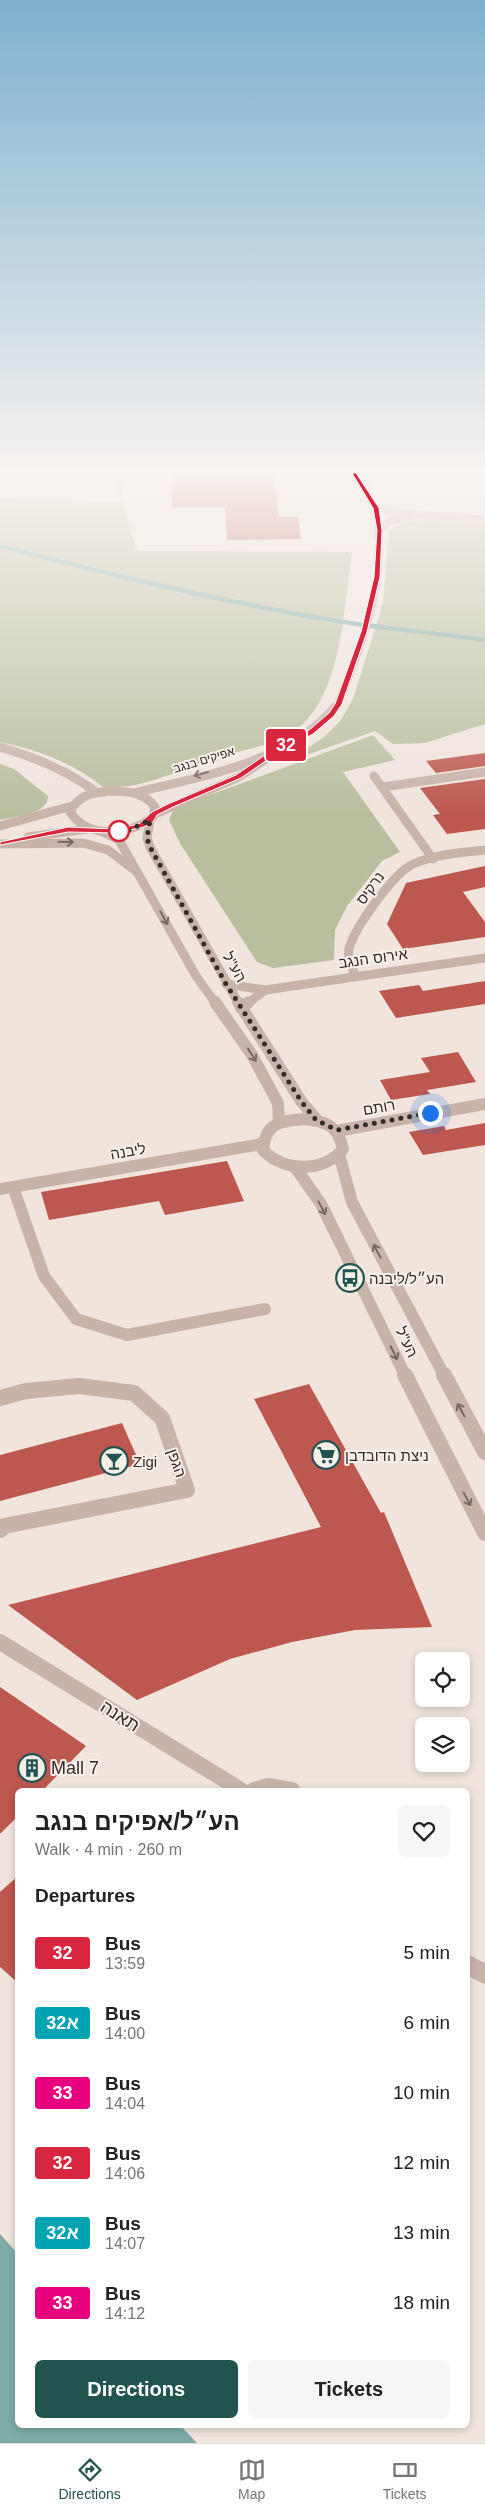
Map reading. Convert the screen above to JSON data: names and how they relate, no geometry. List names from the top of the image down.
{
  "streets": {
    "street": [
      "אפיקים בנגב",
      "נרקיס",
      "אירוס הנגב",
      "הע\"ל",
      "רותם",
      "ליבנה",
      "הגפן",
      "תאנה"
    ]
  },
  "crossings": [
    ["אפיקים בנגב", "הע\"ל"],
    ["נרקיס", "אירוס הנגב"],
    ["אירוס הנגב", "הע\"ל"],
    ["הע\"ל", "רותם"],
    ["הע\"ל", "ליבנה"],
    ["רותם", "ליבנה"]
  ],
  "places": {
    "bus stop": ["הע״ל/ליבנה"],
    "supermarket": ["ניצת הדובדבן"],
    "bar": ["Zigi"],
    "building": ["Mall 7"]
  },
  "lines": ["bus line 32"],
  "page": {
    "on_map": "32",
    "heading": [
      ["הע״ל/אפיקים בנגב", "Walk · 4 min · 260 m"],
      "Departures"
    ],
    "list": [
      {
        "mark": "32",
        "name": "Bus",
        "note": "13:59",
        "value": "5 min"
      },
      {
        "mark": "32א",
        "name": "Bus",
        "note": "14:00",
        "value": "6 min"
      },
      {
        "mark": "33",
        "name": "Bus",
        "note": "14:04",
        "value": "10 min"
      },
      {
        "mark": "32",
        "name": "Bus",
        "note": "14:06",
        "value": "12 min"
      },
      {
        "mark": "32א",
        "name": "Bus",
        "note": "14:07",
        "value": "13 min"
      },
      {
        "mark": "33",
        "name": "Bus",
        "note": "14:12",
        "value": "18 min"
      }
    ],
    "buttons": ["Directions", "Tickets"],
    "tabs": ["Directions", "Map", "Tickets"]
  }
}
